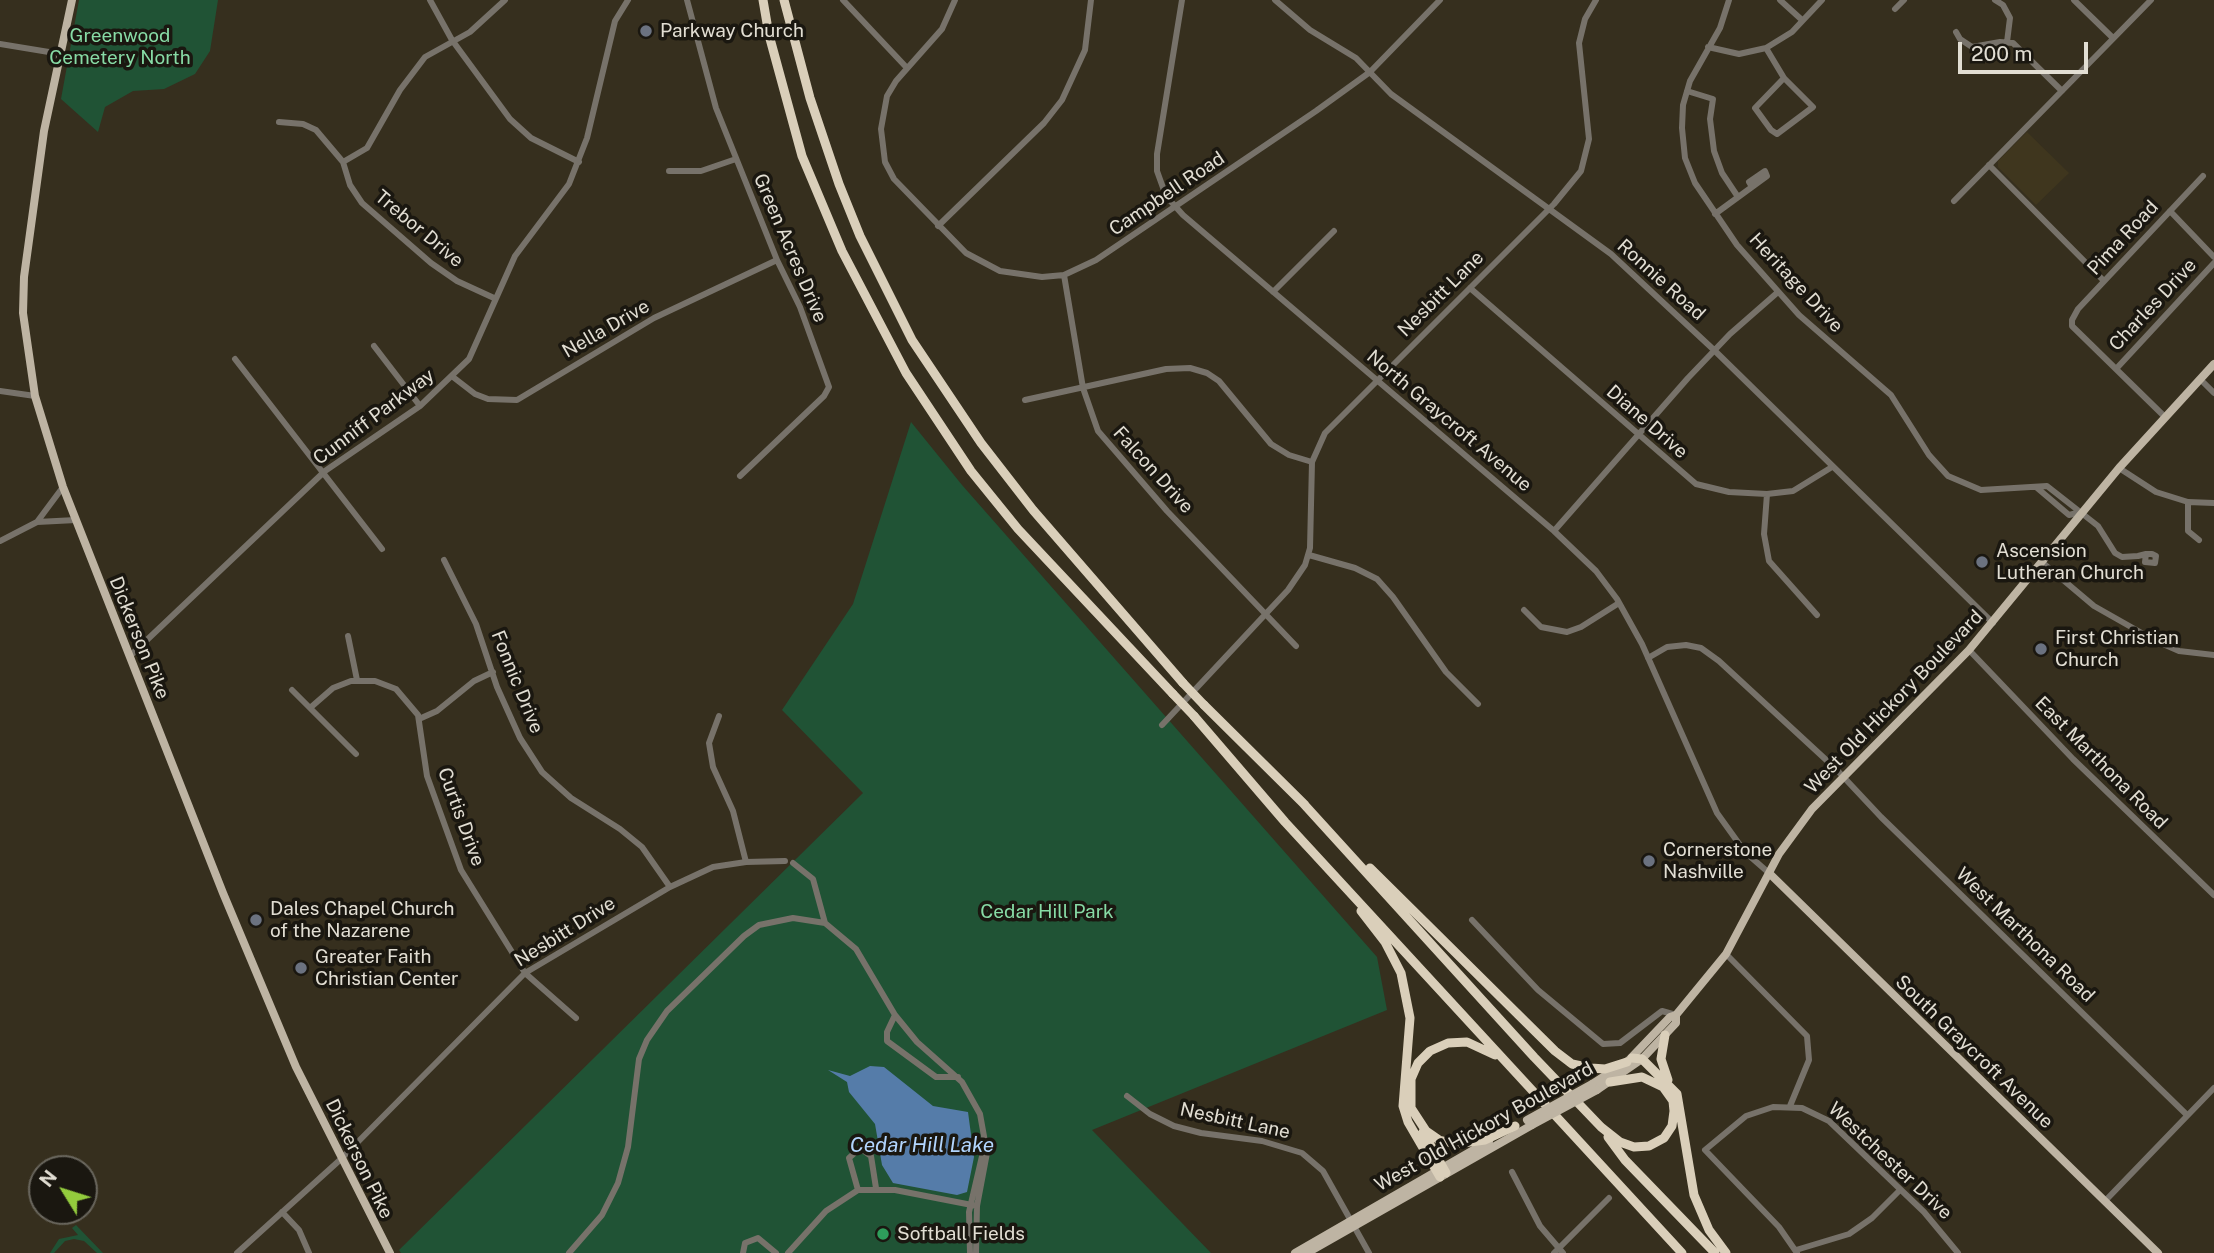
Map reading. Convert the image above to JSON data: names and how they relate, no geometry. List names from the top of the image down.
{
  "streets": {
    "main road": ["Dickerson Pike", "West Old Hickory Boulevard", "South Graycroft Avenue"],
    "street": [
      "Campbell Road",
      "Trebor Drive",
      "Pima Road",
      "Green Acres Drive",
      "Ronnie Road",
      "Heritage Drive",
      "Nesbitt Lane",
      "Charles Drive",
      "Nella Drive",
      "Cunniff Parkway",
      "North Graycroft Avenue",
      "Diane Drive",
      "Falcon Drive",
      "Fonnic Drive",
      "East Marthona Road",
      "Curtis Drive",
      "Nesbitt Drive",
      "West Marthona Road",
      "Westchester Drive"
    ]
  },
  "crossings": [
    ["Campbell Road", "Ronnie Road"],
    ["Campbell Road", "North Graycroft Avenue"],
    ["Campbell Road", "Falcon Drive"],
    ["Trebor Drive", "Cunniff Parkway"],
    ["Pima Road", "Charles Drive"],
    ["Green Acres Drive", "Nella Drive"],
    ["Ronnie Road", "Nesbitt Lane"],
    ["Ronnie Road", "Diane Drive"],
    ["Ronnie Road", "West Old Hickory Boulevard"],
    ["Heritage Drive", "West Old Hickory Boulevard"],
    ["Nesbitt Lane", "North Graycroft Avenue"],
    ["Nesbitt Lane", "Diane Drive"],
    ["Nesbitt Lane", "Falcon Drive"],
    ["Nesbitt Lane", "West Old Hickory Boulevard"],
    ["Nella Drive", "Cunniff Parkway"],
    ["Cunniff Parkway", "Dickerson Pike"],
    ["North Graycroft Avenue", "West Old Hickory Boulevard"],
    ["North Graycroft Avenue", "West Marthona Road"],
    ["North Graycroft Avenue", "South Graycroft Avenue"],
    ["Dickerson Pike", "Nesbitt Drive"],
    ["Fonnic Drive", "Nesbitt Drive"],
    ["West Old Hickory Boulevard", "East Marthona Road"],
    ["West Old Hickory Boulevard", "West Marthona Road"],
    ["West Old Hickory Boulevard", "South Graycroft Avenue"],
    ["Curtis Drive", "Nesbitt Drive"]
  ],
  "water": ["Cedar Hill Lake"],
  "parks": ["Greenwood Cemetery North", "Cedar Hill Park"],
  "places": [
    "Parkway Church",
    "Ascension Lutheran Church",
    "First Christian Church",
    "Cornerstone Nashville",
    "Dales Chapel Church of the Nazarene",
    "Greater Faith Christian Center",
    "Softball Fields"
  ],
  "scale_bar": "200 m",
  "north": "top left"
}
